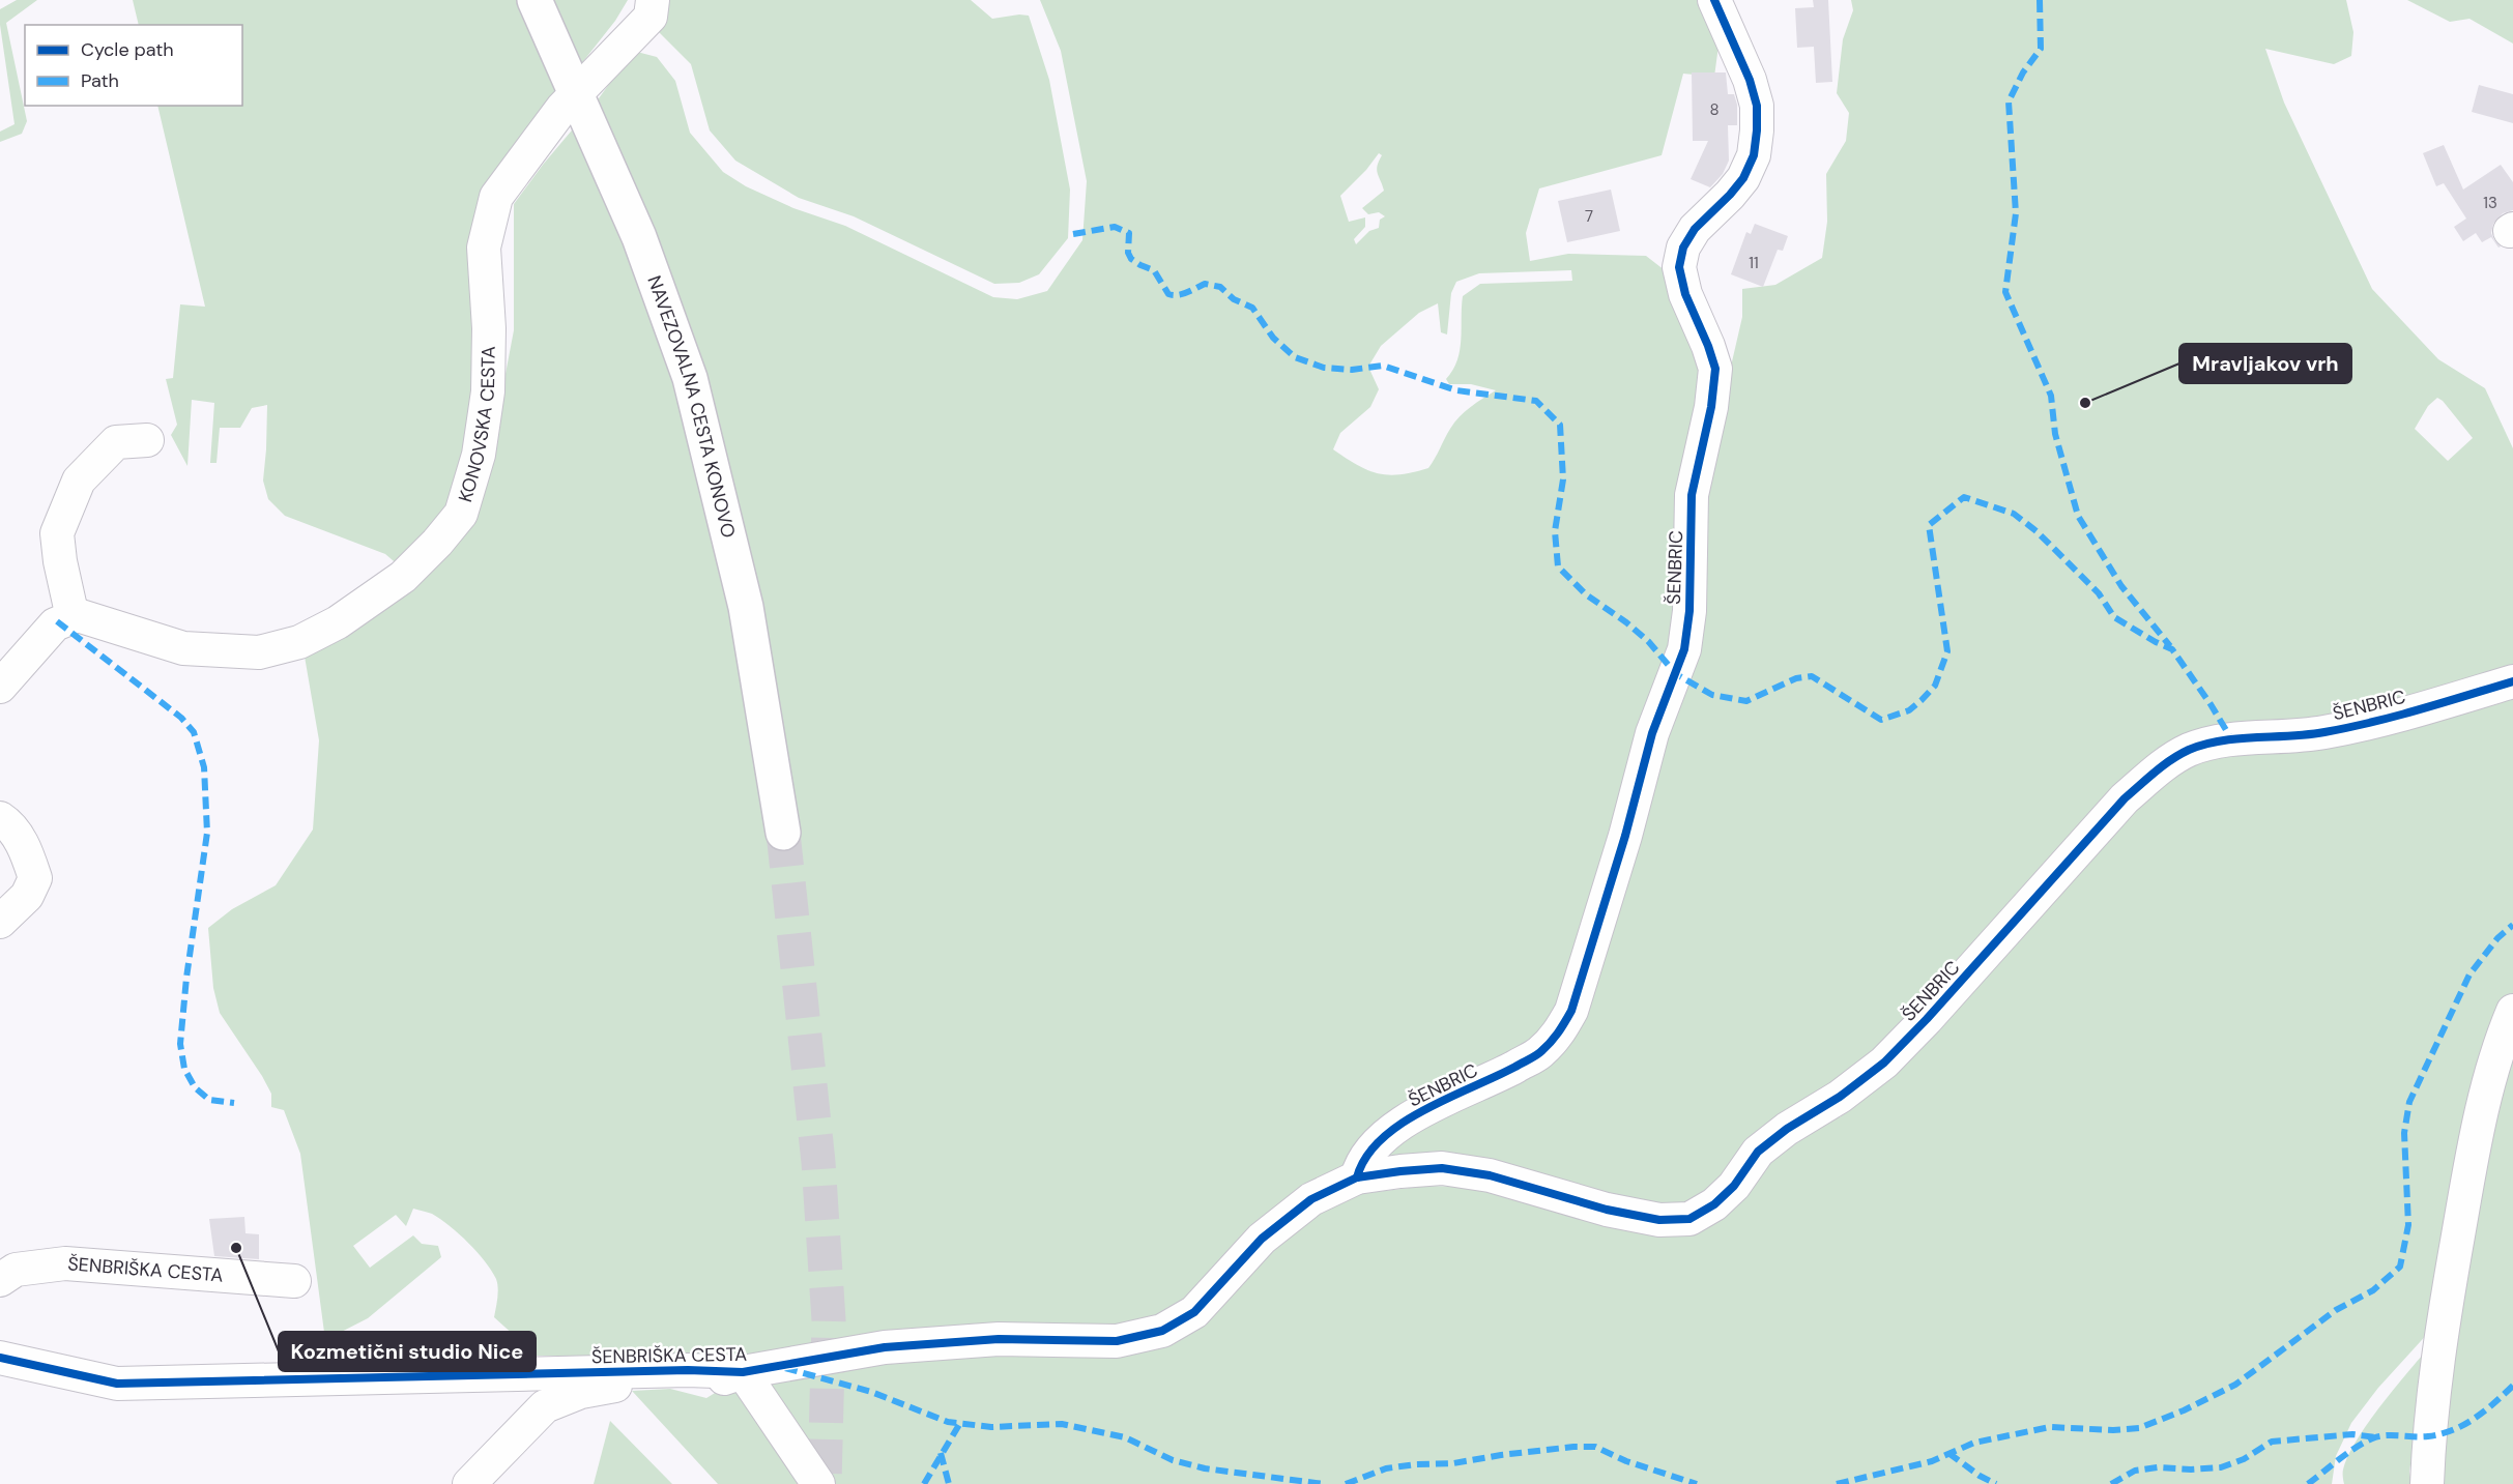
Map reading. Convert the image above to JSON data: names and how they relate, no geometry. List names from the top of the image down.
{
  "streets": {
    "main road": ["NAVEZOVALNA CESTA KONOVO"],
    "street": ["KONOVSKA CESTA", "ŠENBRIC", "ŠENBRIŠKA CESTA"]
  },
  "crossings": [
    ["NAVEZOVALNA CESTA KONOVO", "KONOVSKA CESTA"],
    ["ŠENBRIC", "ŠENBRIŠKA CESTA"]
  ],
  "places": ["Mravljakov vrh", "Kozmetični studio Nice"],
  "house_numbers": [
    "8",
    "13",
    "7",
    "11"
  ],
  "legend": ["Cycle path", "Path"]
}
